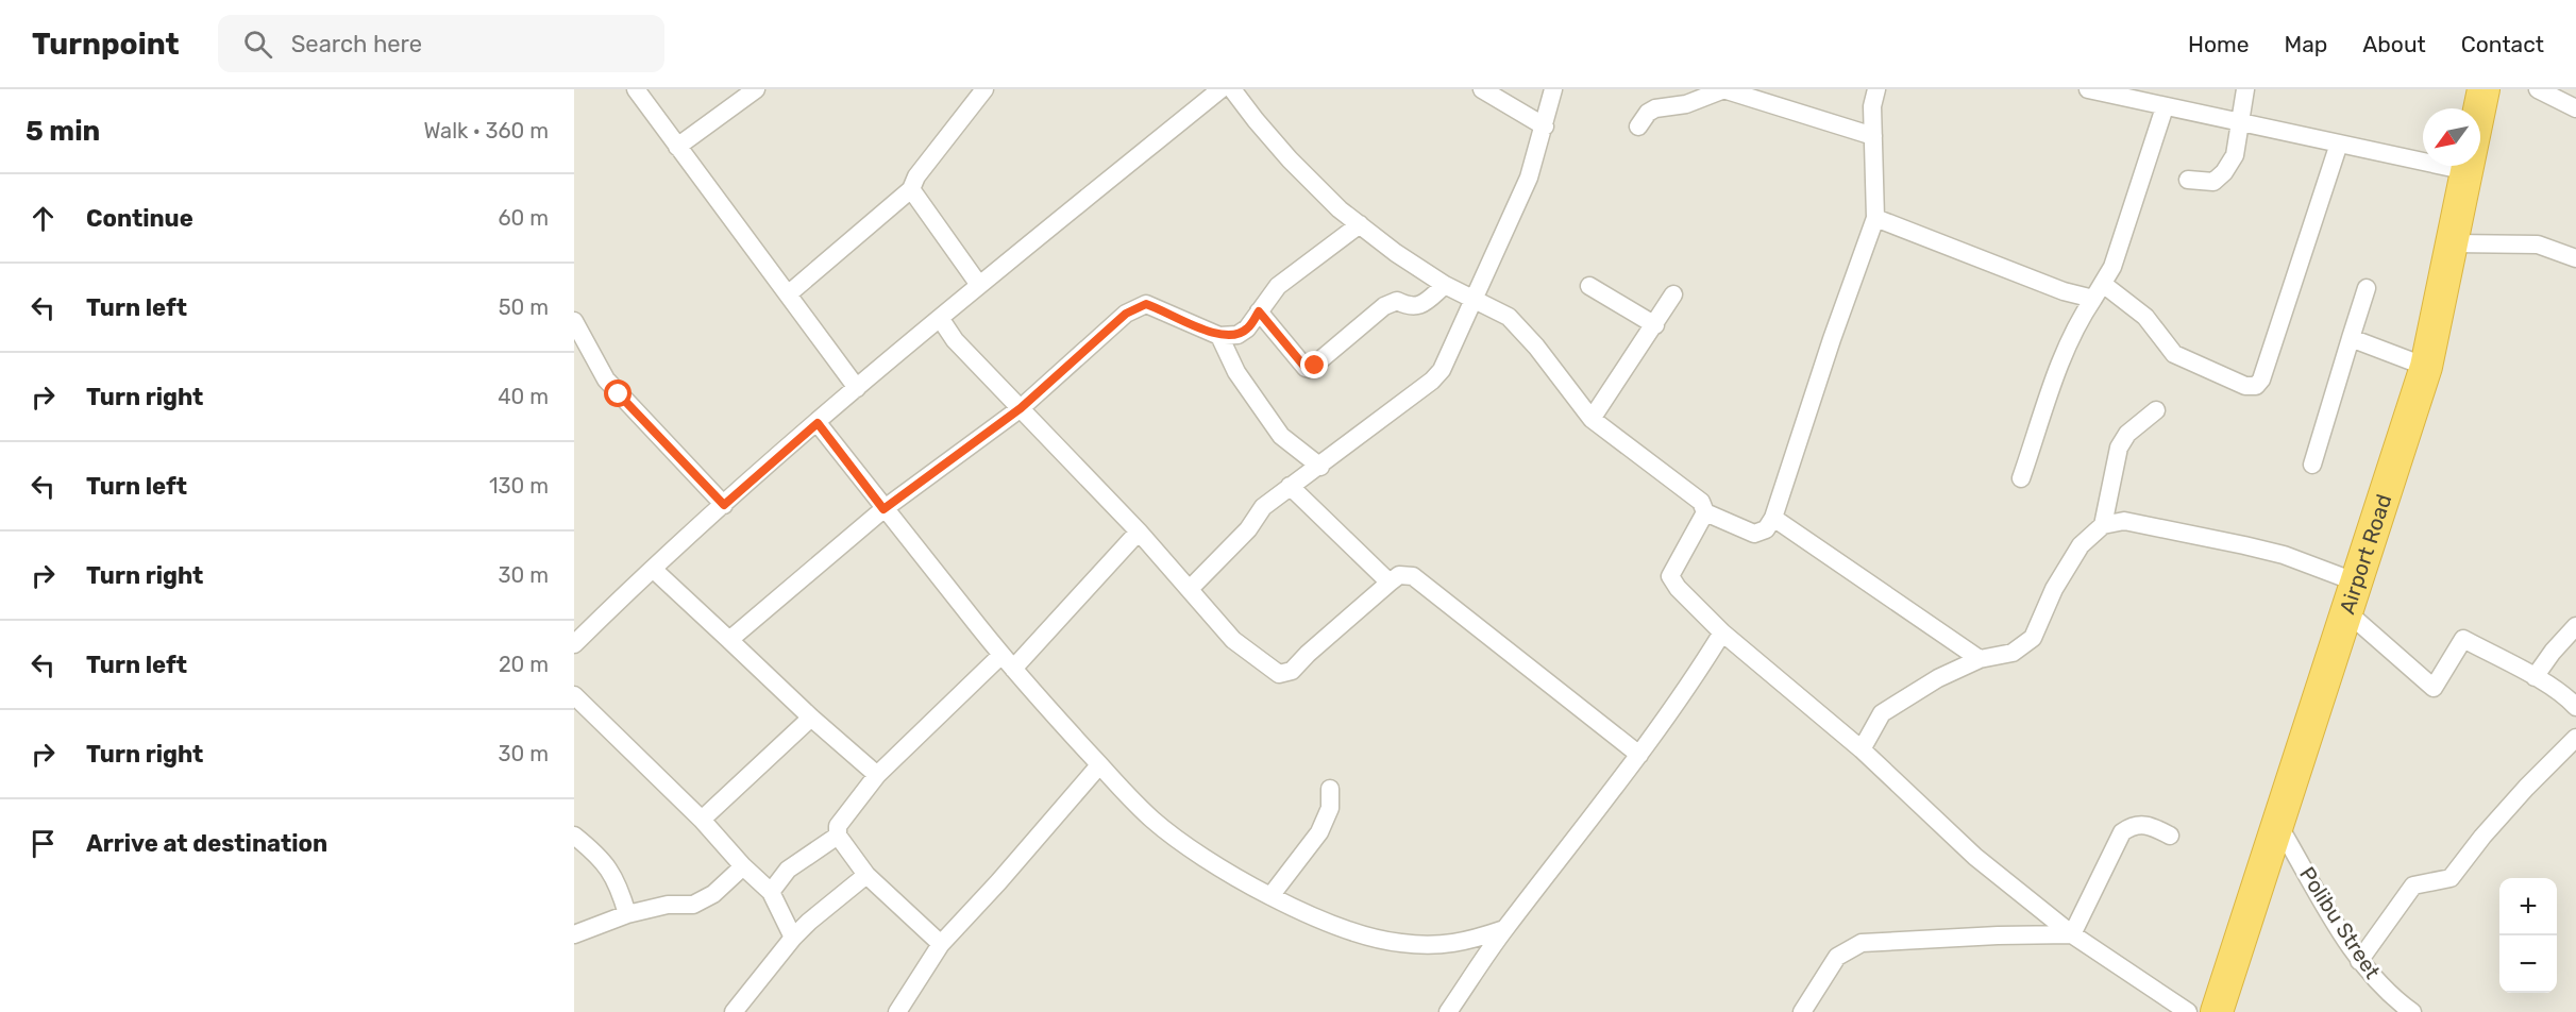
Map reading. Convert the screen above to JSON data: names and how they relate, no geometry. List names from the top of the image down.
{
  "streets": {
    "highway": ["Airport Road"],
    "street": ["Polibu Street"]
  },
  "crossings": [
    ["Airport Road", "Polibu Street"]
  ],
  "north": "bottom left",
  "page": {
    "header": "Turnpoint",
    "search": "Search here",
    "nav": [
      "Home",
      "Map",
      "About",
      "Contact"
    ],
    "heading": ["5 min", "Walk · 360 m"],
    "list": [
      ["Continue", "60 m"],
      ["Turn left", "50 m"],
      ["Turn right", "40 m"],
      ["Turn left", "130 m"],
      ["Turn right", "30 m"],
      ["Turn left", "20 m"],
      ["Turn right", "30 m"],
      "Arrive at destination"
    ],
    "map_buttons": ["+", "−"]
  }
}
